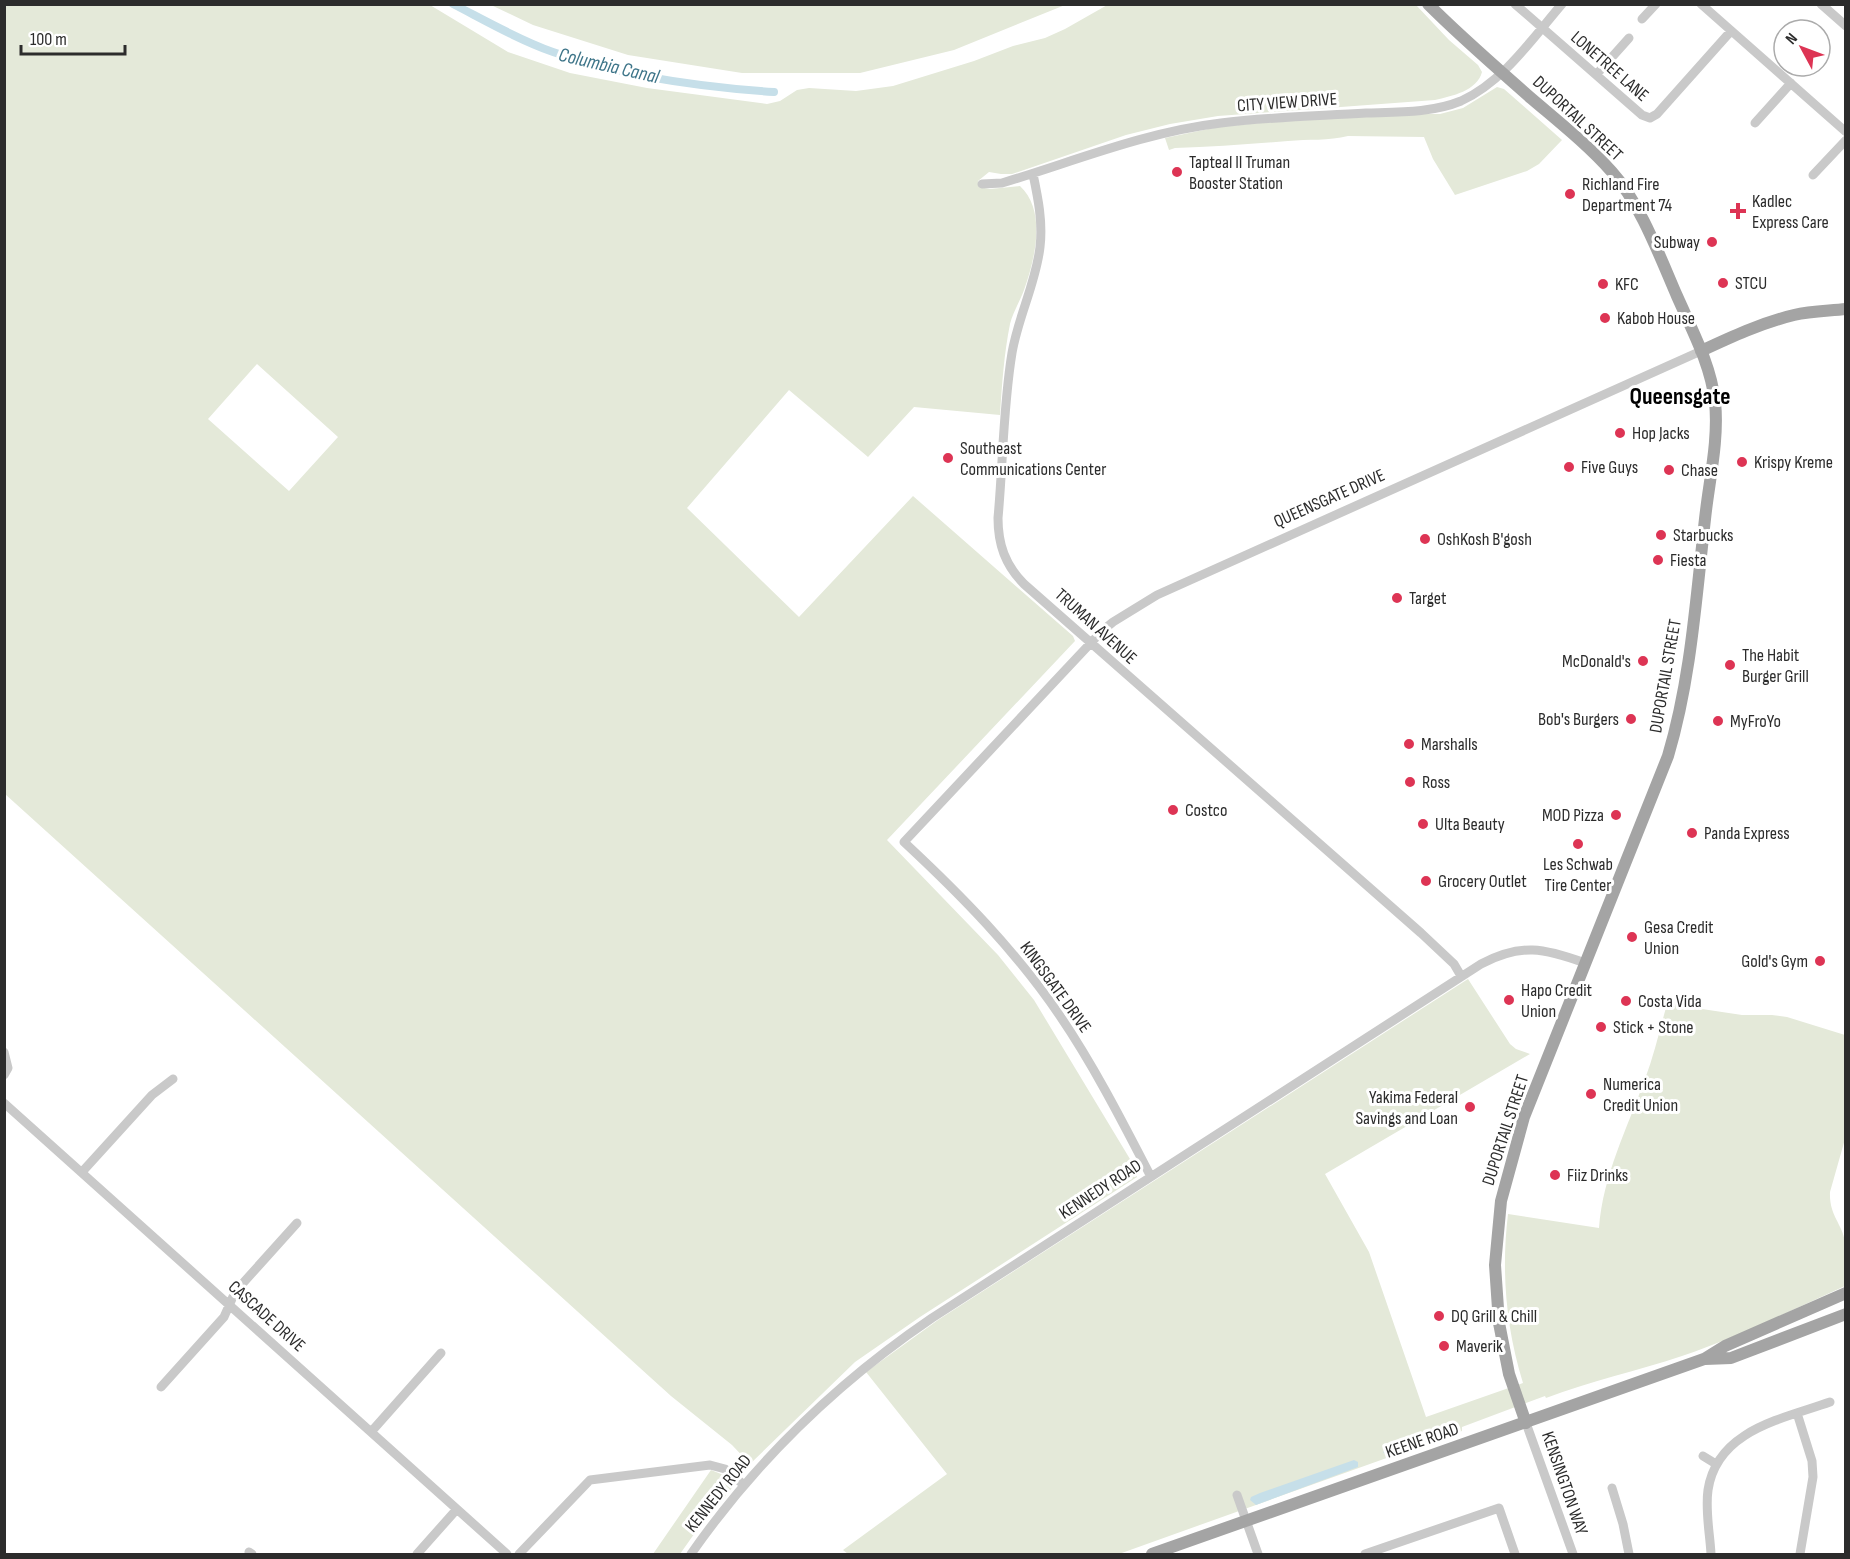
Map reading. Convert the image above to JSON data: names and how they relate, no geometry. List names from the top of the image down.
{
  "streets": {
    "main road": ["DUPORTAIL STREET", "QUEENSGATE DRIVE", "KEENE ROAD"],
    "street": [
      "LONETREE LANE",
      "CITY VIEW DRIVE",
      "TRUMAN AVENUE",
      "KINGSGATE DRIVE",
      "KENNEDY ROAD",
      "CASCADE DRIVE",
      "KENSINGTON WAY"
    ]
  },
  "crossings": [
    ["LONETREE LANE", "CITY VIEW DRIVE"],
    ["CITY VIEW DRIVE", "DUPORTAIL STREET"],
    ["CITY VIEW DRIVE", "TRUMAN AVENUE"],
    ["DUPORTAIL STREET", "QUEENSGATE DRIVE"],
    ["DUPORTAIL STREET", "KENNEDY ROAD"],
    ["DUPORTAIL STREET", "KEENE ROAD"],
    ["DUPORTAIL STREET", "KENSINGTON WAY"],
    ["QUEENSGATE DRIVE", "TRUMAN AVENUE"],
    ["QUEENSGATE DRIVE", "KINGSGATE DRIVE"],
    ["TRUMAN AVENUE", "KENNEDY ROAD"],
    ["KINGSGATE DRIVE", "KENNEDY ROAD"],
    ["KEENE ROAD", "KENSINGTON WAY"]
  ],
  "districts": ["Queensgate"],
  "water": ["Columbia Canal"],
  "places": {
    "other": [
      "Tapteal II Truman Booster Station",
      "Richland Fire Department 74",
      "Subway",
      "STCU",
      "KFC",
      "Kabob House",
      "Hop Jacks",
      "Southeast Communications Center",
      "Krispy Kreme",
      "Five Guys",
      "Chase",
      "Starbucks",
      "OshKosh B'gosh",
      "Fiesta",
      "Target",
      "McDonald's",
      "The Habit Burger Grill",
      "Bob's Burgers",
      "MyFroYo",
      "Marshalls",
      "Ross",
      "Costco",
      "MOD Pizza",
      "Ulta Beauty",
      "Panda Express",
      "Les Schwab Tire Center",
      "Grocery Outlet",
      "Gesa Credit Union",
      "Gold's Gym",
      "Hapo Credit Union",
      "Costa Vida",
      "Stick + Stone",
      "Numerica Credit Union",
      "Yakima Federal Savings and Loan",
      "Fiiz Drinks",
      "DQ Grill & Chill",
      "Maverik"
    ],
    "health": ["Kadlec Express Care"]
  },
  "scale_bar": "100 m",
  "north": "top left"
}
